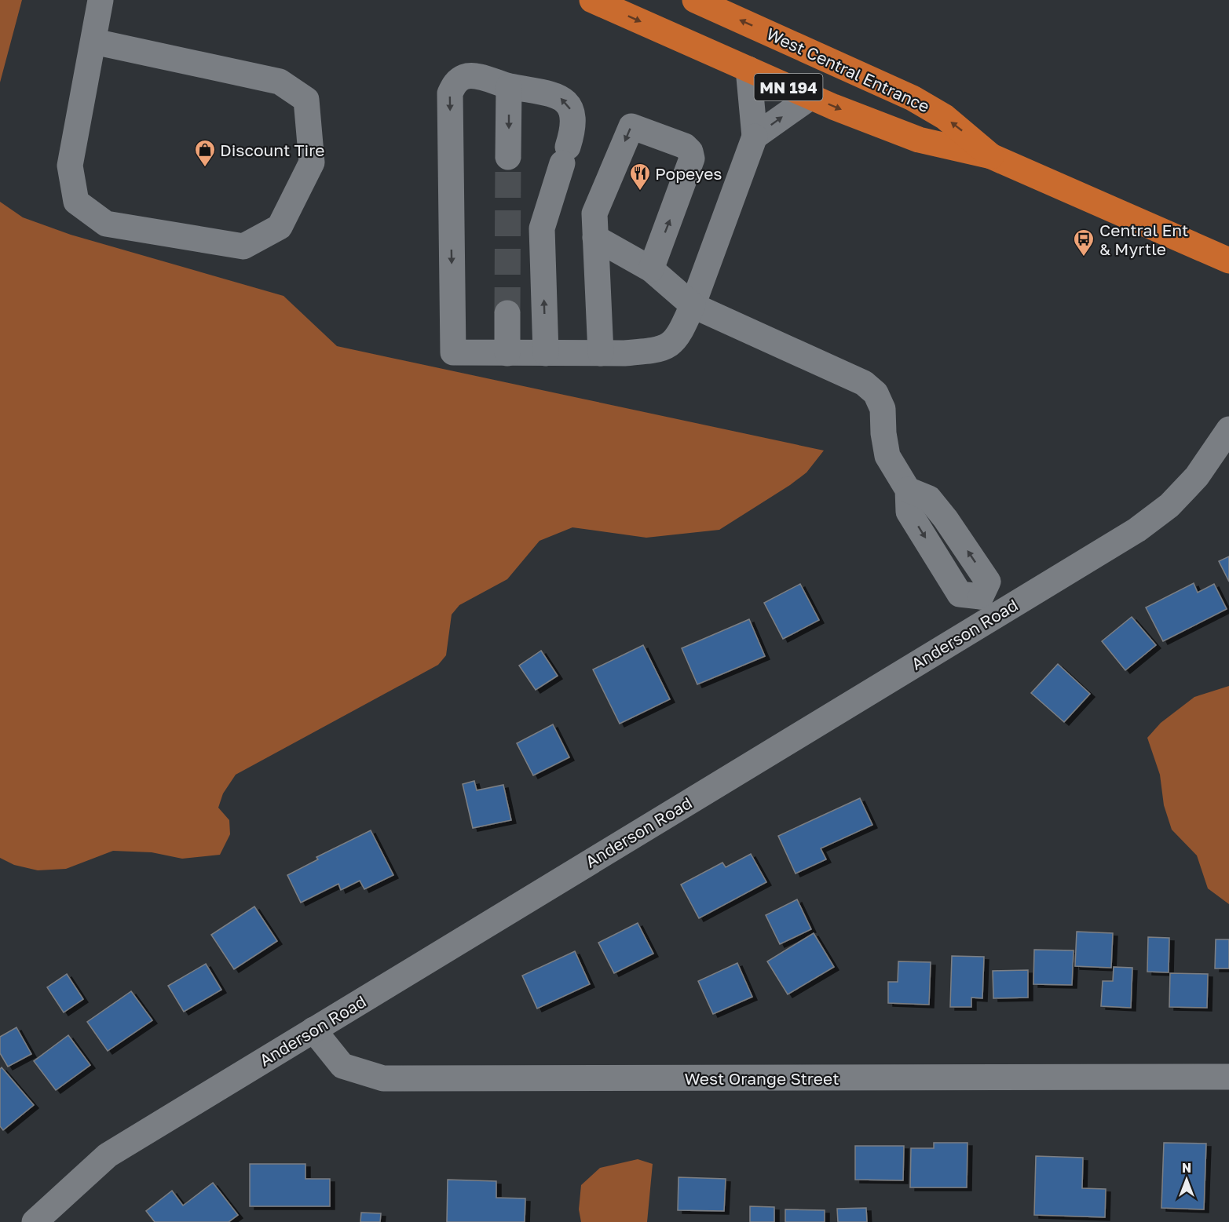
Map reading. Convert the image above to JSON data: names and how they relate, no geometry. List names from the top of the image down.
{
  "streets": {
    "highway": ["West Central Entrance", "MN 194"],
    "street": ["Anderson Road", "West Orange Street"]
  },
  "crossings": [
    ["Anderson Road", "West Orange Street"]
  ],
  "places": {
    "shop": ["Discount Tire"],
    "restaurant": ["Popeyes"],
    "bus stop": ["Central Ent & Myrtle"]
  },
  "north": "top"
}
